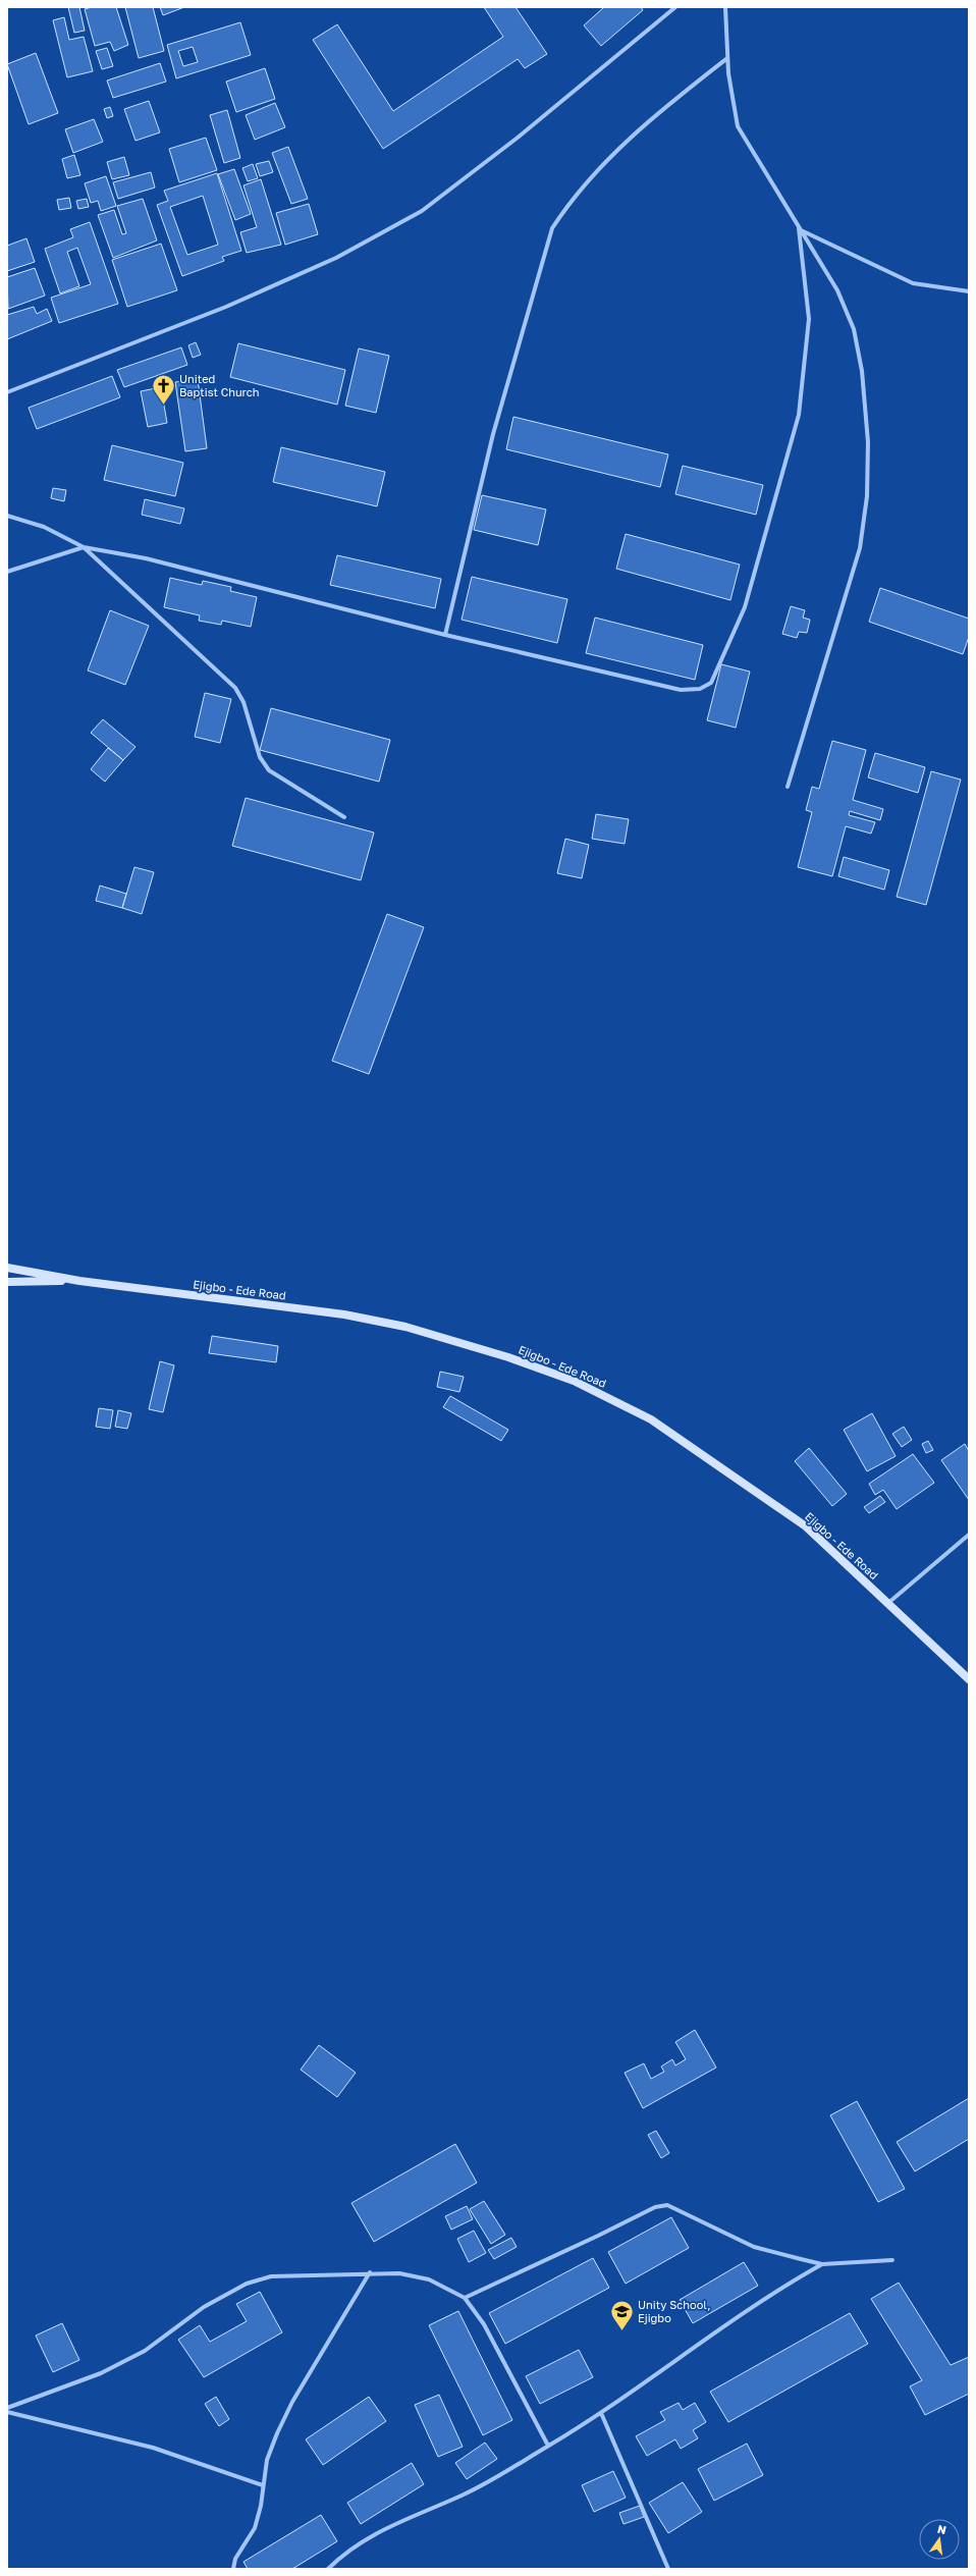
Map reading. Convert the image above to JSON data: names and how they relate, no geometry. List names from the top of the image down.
{
  "streets": {
    "main road": ["Ejigbo - Ede Road"]
  },
  "places": {
    "church": ["United Baptist Church"],
    "school or university": ["Unity School, Ejigbo"]
  },
  "north": "top"
}
